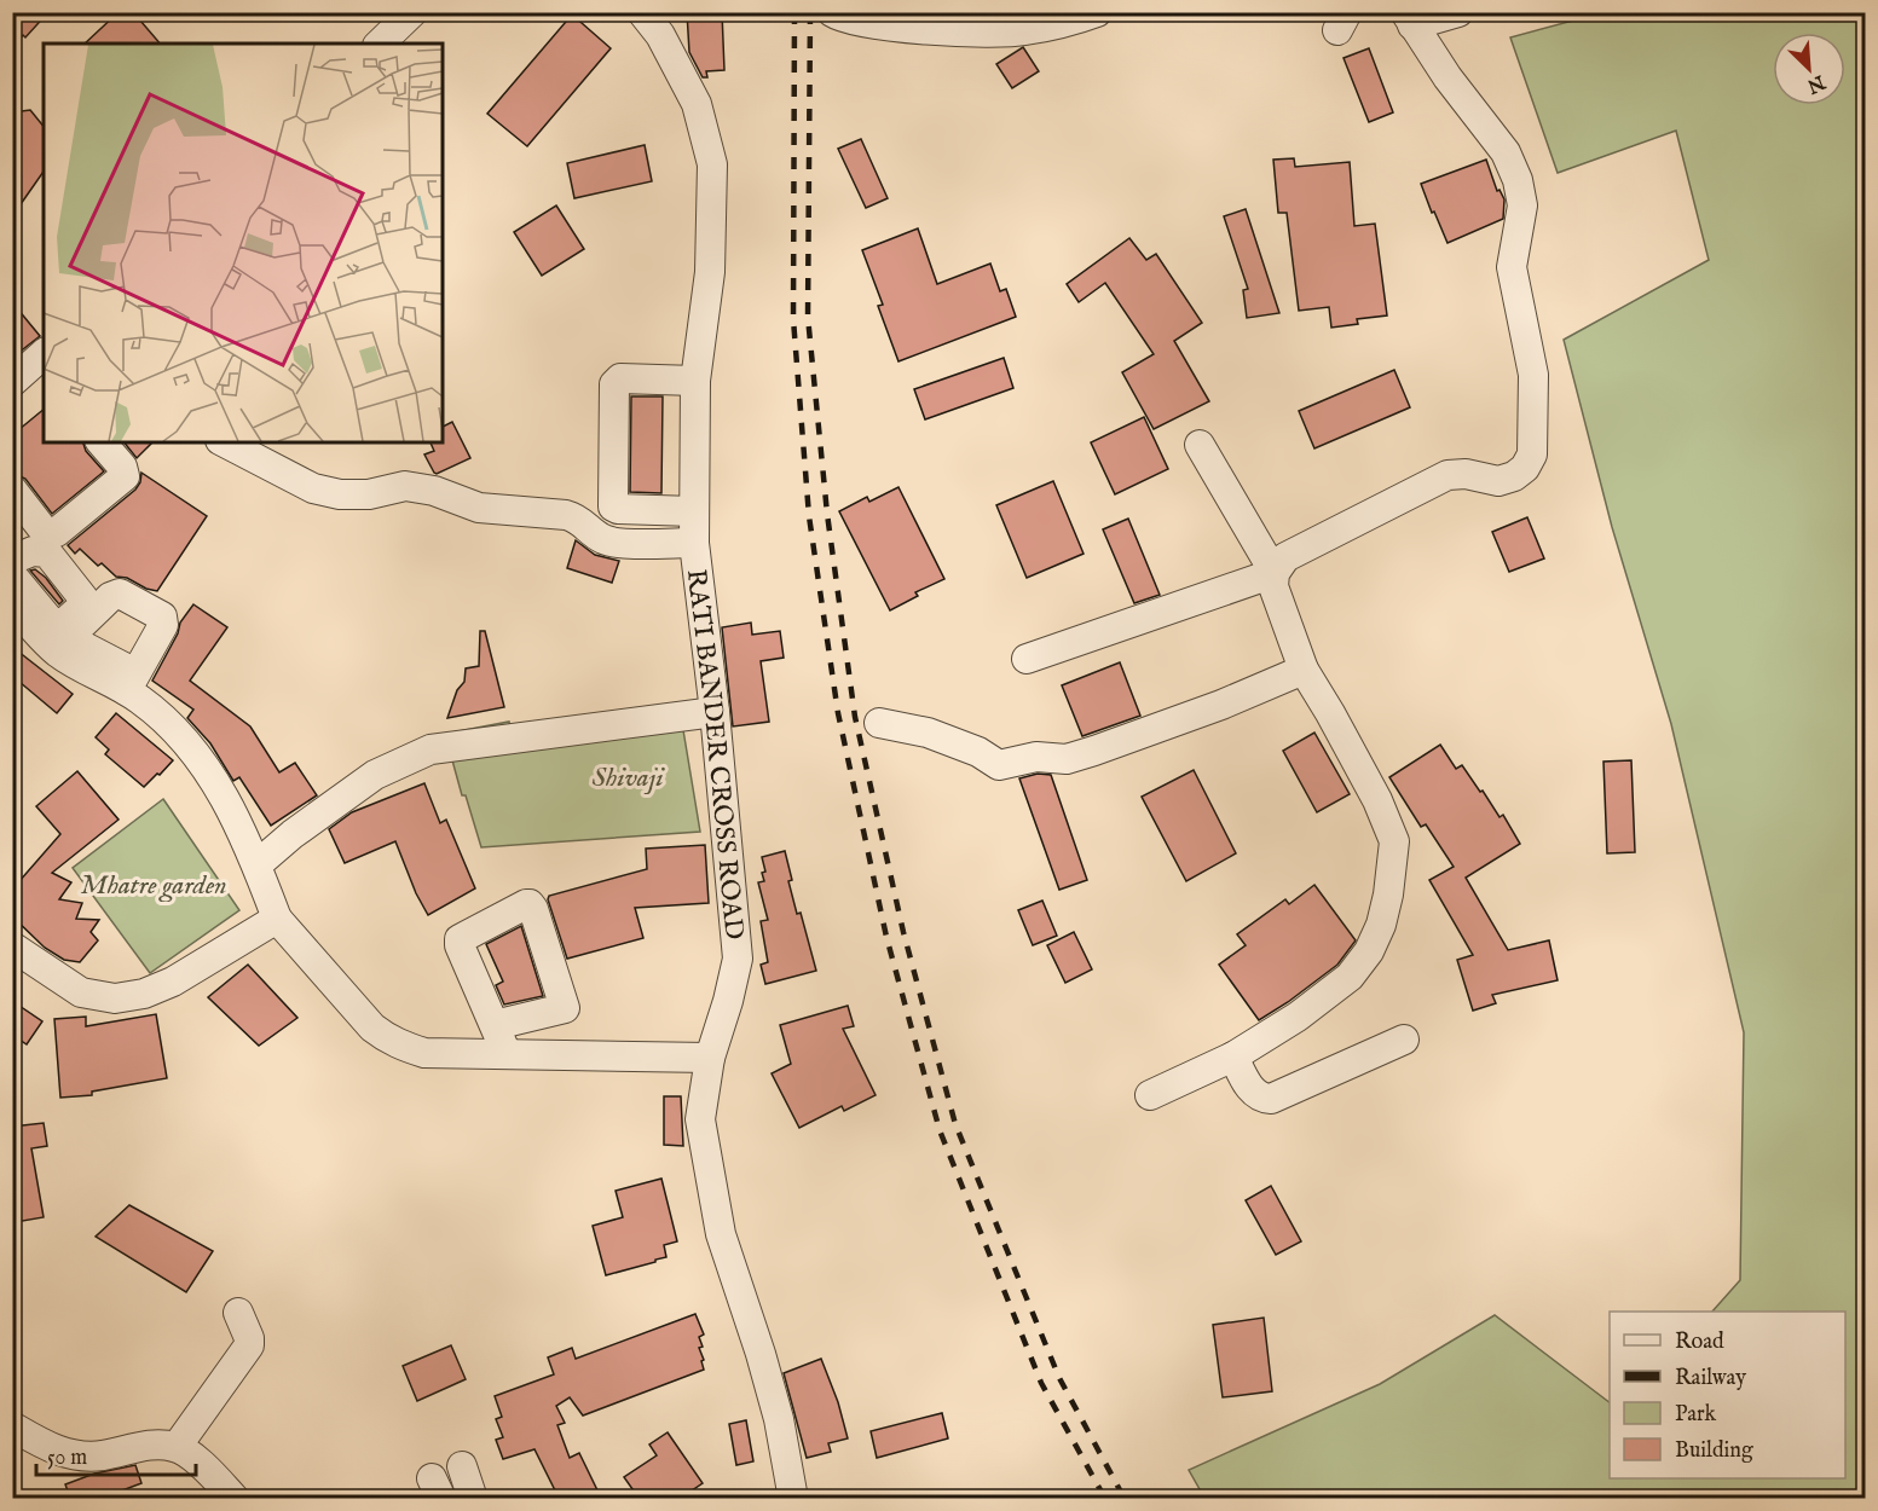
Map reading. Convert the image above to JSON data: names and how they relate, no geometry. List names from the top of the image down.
{
  "streets": {
    "street": ["RATI BANDER CROSS ROAD"]
  },
  "parks": ["Shivaji", "Mhatre garden"],
  "legend": [
    "Road",
    "Railway",
    "Park",
    "Building"
  ],
  "scale_bar": "50 m",
  "north": "bottom right"
}
